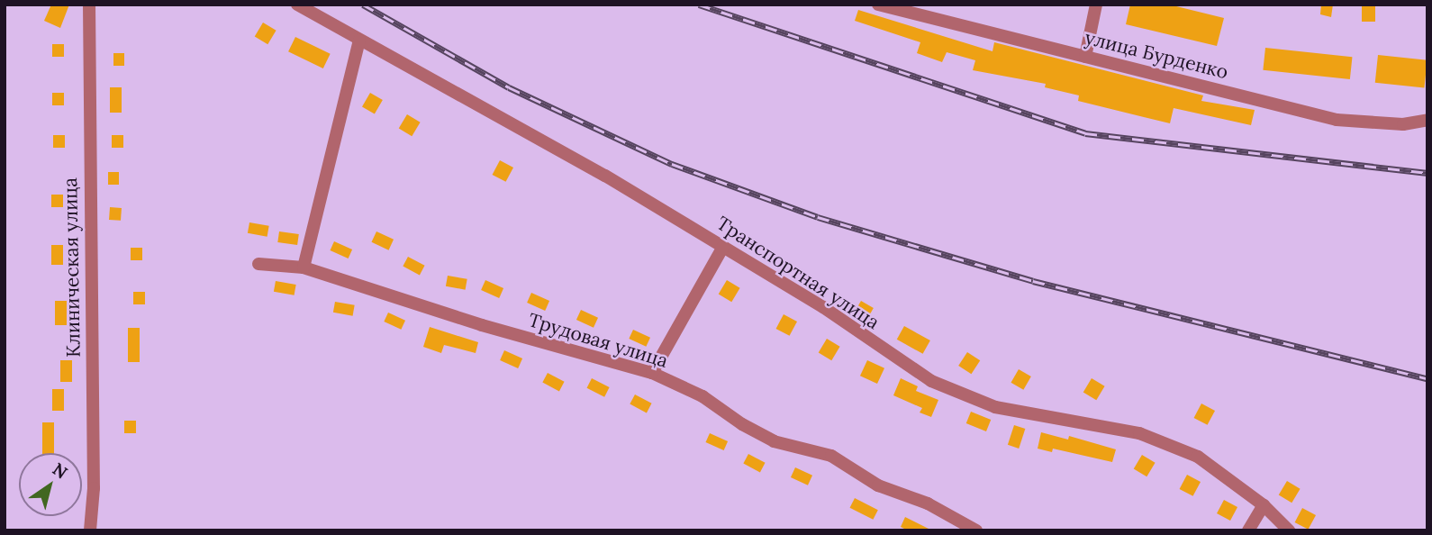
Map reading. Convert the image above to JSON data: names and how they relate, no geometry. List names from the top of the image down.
{
  "streets": {
    "street": [
      "улица Бурденко",
      "Клиническая улица",
      "Транспортная улица",
      "Трудовая улица"
    ]
  },
  "north": "top right"
}
